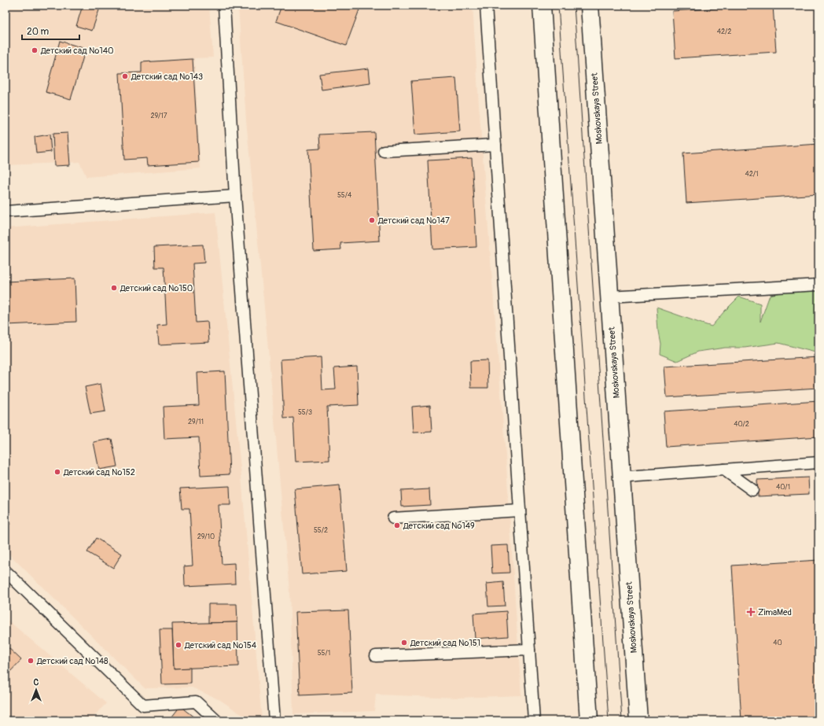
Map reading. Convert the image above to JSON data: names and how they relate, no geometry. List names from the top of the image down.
{
  "streets": {
    "street": ["Moskovskaya Street"]
  },
  "places": {
    "other": [
      "Детский сад №140",
      "Детский сад №143",
      "Детский сад №147",
      "Детский сад №150",
      "Детский сад №152",
      "Детский сад №149",
      "Детский сад №151",
      "Детский сад №154",
      "Детский сад №148"
    ],
    "health": ["ZimaMed"]
  },
  "house_numbers": [
    "42/2",
    "29/17",
    "42/1",
    "55/4",
    "55/3",
    "29/11",
    "40/2",
    "40/1",
    "55/2",
    "29/10",
    "40",
    "55/1"
  ],
  "scale_bar": "20 m",
  "north": "top"
}
